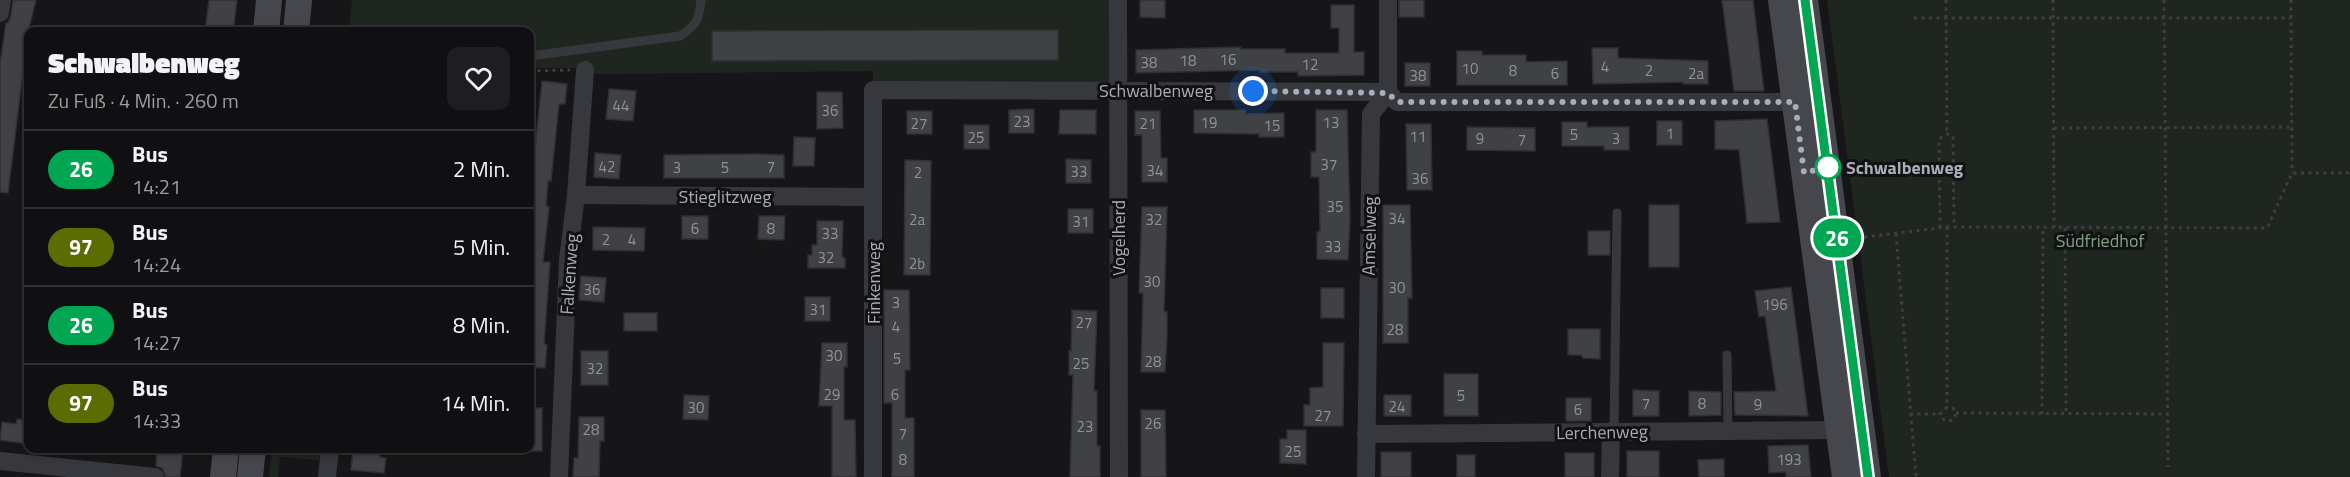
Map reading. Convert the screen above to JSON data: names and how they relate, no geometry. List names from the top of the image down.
{
  "streets": {
    "street": [
      "Schwalbenweg",
      "Stieglitzweg",
      "Amselweg",
      "Vogelherd",
      "Falkenweg",
      "Finkenweg",
      "Lerchenweg"
    ]
  },
  "crossings": [
    ["Schwalbenweg", "Amselweg"],
    ["Schwalbenweg", "Vogelherd"],
    ["Schwalbenweg", "Finkenweg"],
    ["Stieglitzweg", "Falkenweg"],
    ["Stieglitzweg", "Finkenweg"],
    ["Amselweg", "Lerchenweg"]
  ],
  "parks": ["Südfriedhof"],
  "places": ["Schwalbenweg"],
  "lines": ["bus line 26"],
  "house_numbers": [
    "16",
    "18",
    "38",
    "12",
    "4",
    "10",
    "8",
    "2",
    "6",
    "2a",
    "38",
    "44",
    "36",
    "23",
    "19",
    "13",
    "27",
    "21",
    "15",
    "1",
    "5",
    "11",
    "25",
    "9",
    "3",
    "7",
    "37",
    "42",
    "7",
    "3",
    "5",
    "34",
    "33",
    "2",
    "36",
    "35",
    "34",
    "2a",
    "32",
    "31",
    "6",
    "8",
    "33",
    "2",
    "4",
    "33",
    "32",
    "2b",
    "30",
    "30",
    "36",
    "3",
    "196",
    "31",
    "27",
    "4",
    "28",
    "30",
    "5",
    "28",
    "25",
    "32",
    "29",
    "6",
    "5",
    "7",
    "8",
    "9",
    "24",
    "30",
    "6",
    "27",
    "26",
    "23",
    "28",
    "7",
    "25",
    "8",
    "193"
  ],
  "page": {
    "on_map": "26",
    "heading": ["Schwalbenweg", "Zu Fuß · 4 Min. · 260 m"],
    "list": [
      {
        "mark": "26",
        "name": "Bus",
        "note": "14:21",
        "value": "2 Min."
      },
      {
        "mark": "97",
        "name": "Bus",
        "note": "14:24",
        "value": "5 Min."
      },
      {
        "mark": "26",
        "name": "Bus",
        "note": "14:27",
        "value": "8 Min."
      },
      {
        "mark": "97",
        "name": "Bus",
        "note": "14:33",
        "value": "14 Min."
      }
    ]
  }
}
